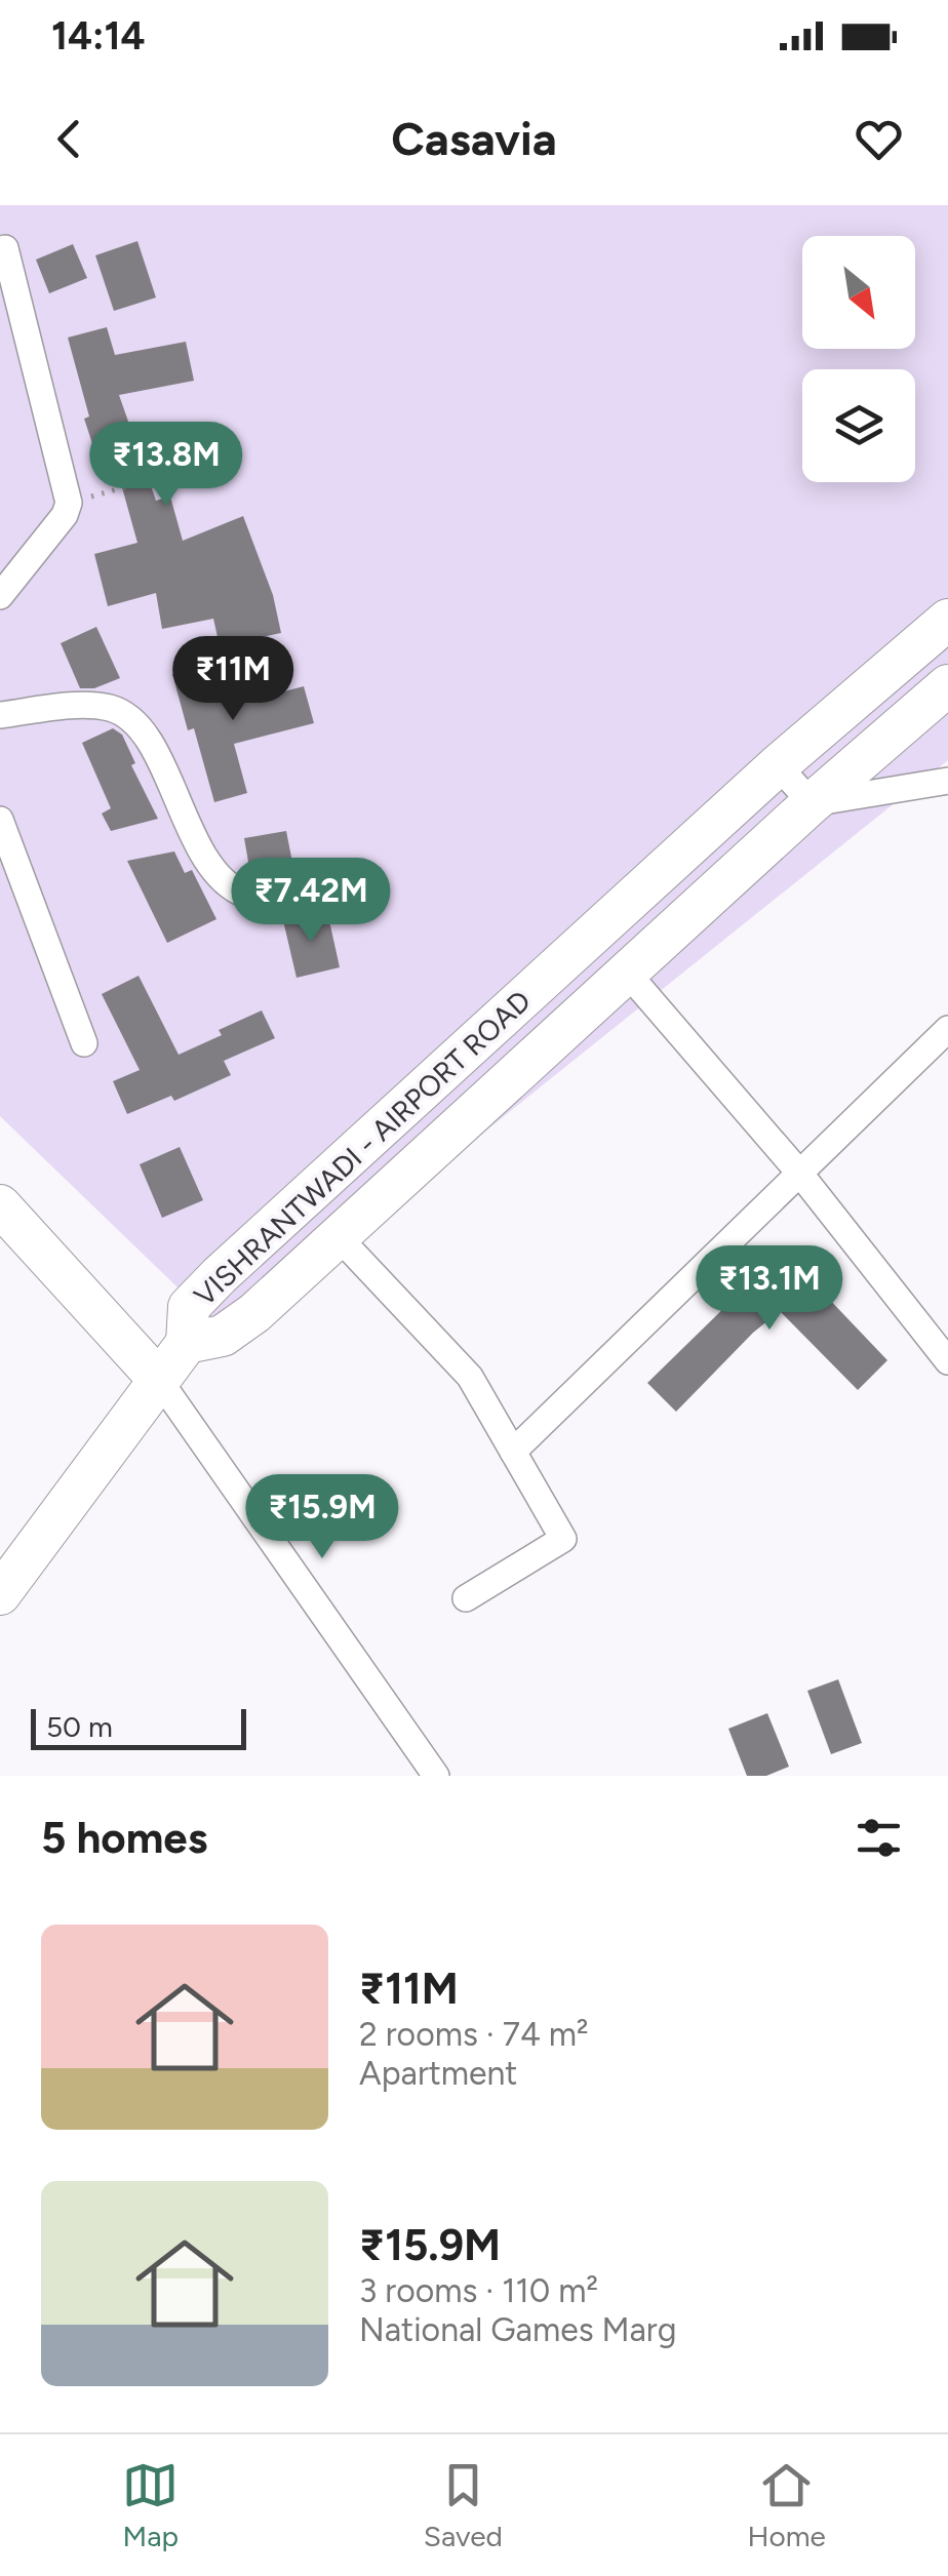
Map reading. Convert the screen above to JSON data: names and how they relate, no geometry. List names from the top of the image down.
{
  "streets": {
    "main road": ["VISHRANTWADI - AIRPORT ROAD"]
  },
  "scale_bar": "50 m",
  "north": "bottom right",
  "page": {
    "status": "14:14",
    "header": "Casavia",
    "price": [
      "₹13.8M",
      "₹11M",
      "₹7.42M",
      "₹13.1M",
      "₹15.9M"
    ],
    "scale": "50 m",
    "heading": "5 homes",
    "list": [
      {
        "name": "₹11M",
        "note": "2 rooms · 74 m² · Apartment"
      },
      {
        "name": "₹15.9M",
        "note": "3 rooms · 110 m² · National Games Marg"
      }
    ],
    "tabs": ["Map", "Saved", "Home"]
  }
}
